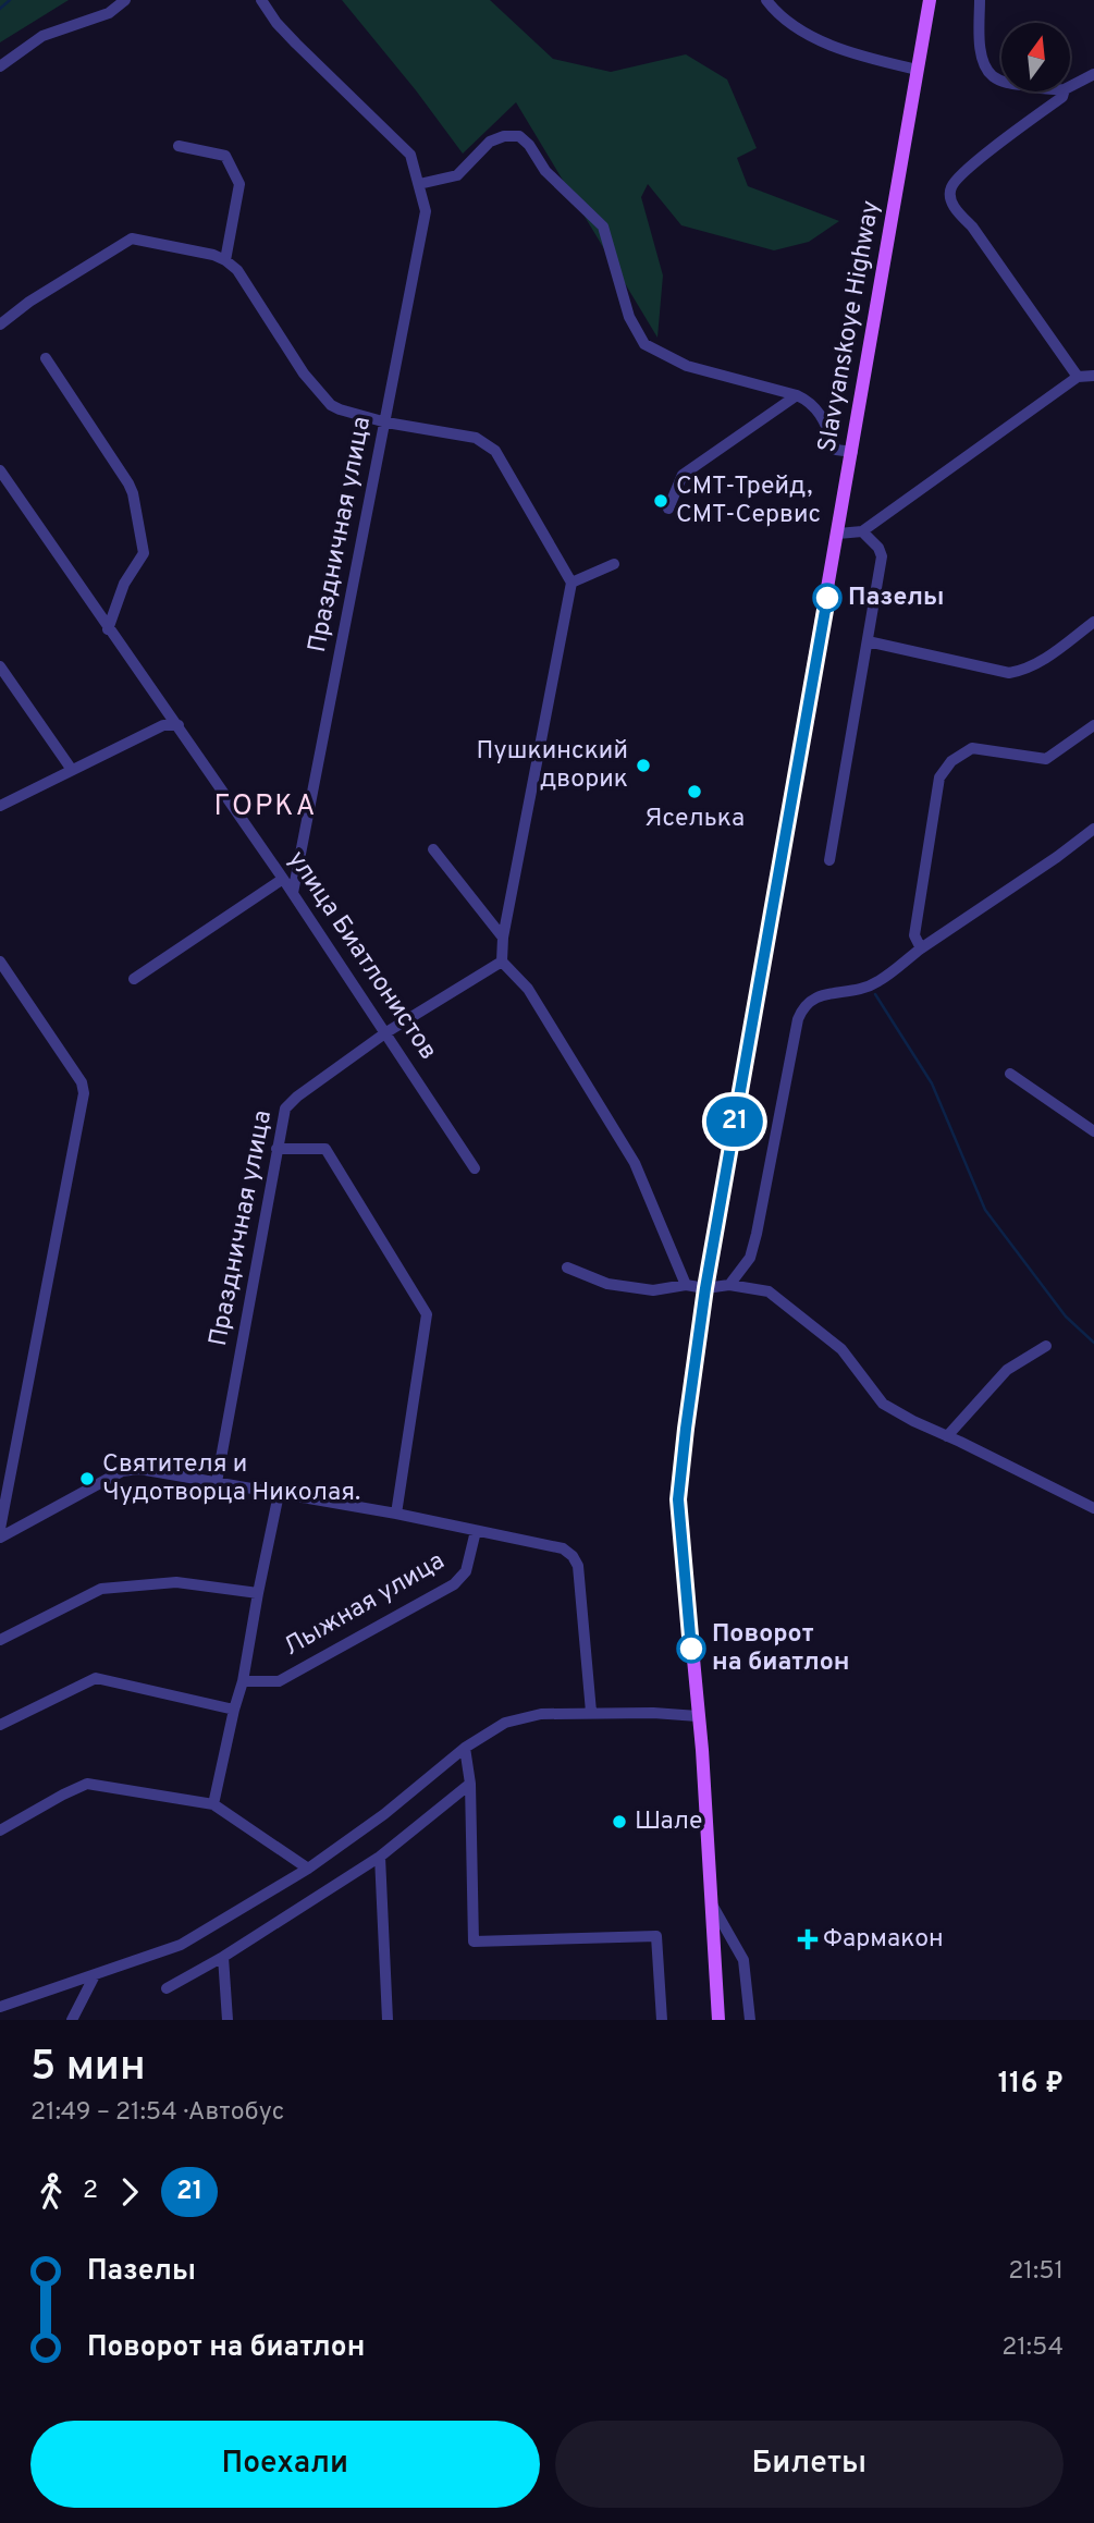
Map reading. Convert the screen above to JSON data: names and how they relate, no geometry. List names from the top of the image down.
{
  "streets": {
    "main road": ["Slavyanskoye Highway"],
    "street": ["Праздничная улица", "улица Биатлонистов", "Лыжная улица"]
  },
  "crossings": [
    ["Праздничная улица", "улица Биатлонистов"]
  ],
  "districts": ["ГОРКА"],
  "places": {
    "other": [
      "СМТ-Трейд, СМТ-Сервис",
      "Пазелы",
      "Пушкинский дворик",
      "Яселька",
      "Святителя и Чудотворца Николая.",
      "Поворот на биатлон",
      "Шале"
    ],
    "health": ["Фармакон"]
  },
  "lines": ["bus line 21"],
  "north": "top",
  "page": {
    "on_map": "21",
    "heading": ["5 мин", "21:49 – 21:54 · Автобус", "116 ₽"],
    "legs": ["2", "21"],
    "list": [
      {
        "name": "Пазелы",
        "value": "21:51"
      },
      {
        "name": "Поворот на биатлон",
        "value": "21:54"
      }
    ],
    "buttons": ["Поехали", "Билеты"]
  }
}
